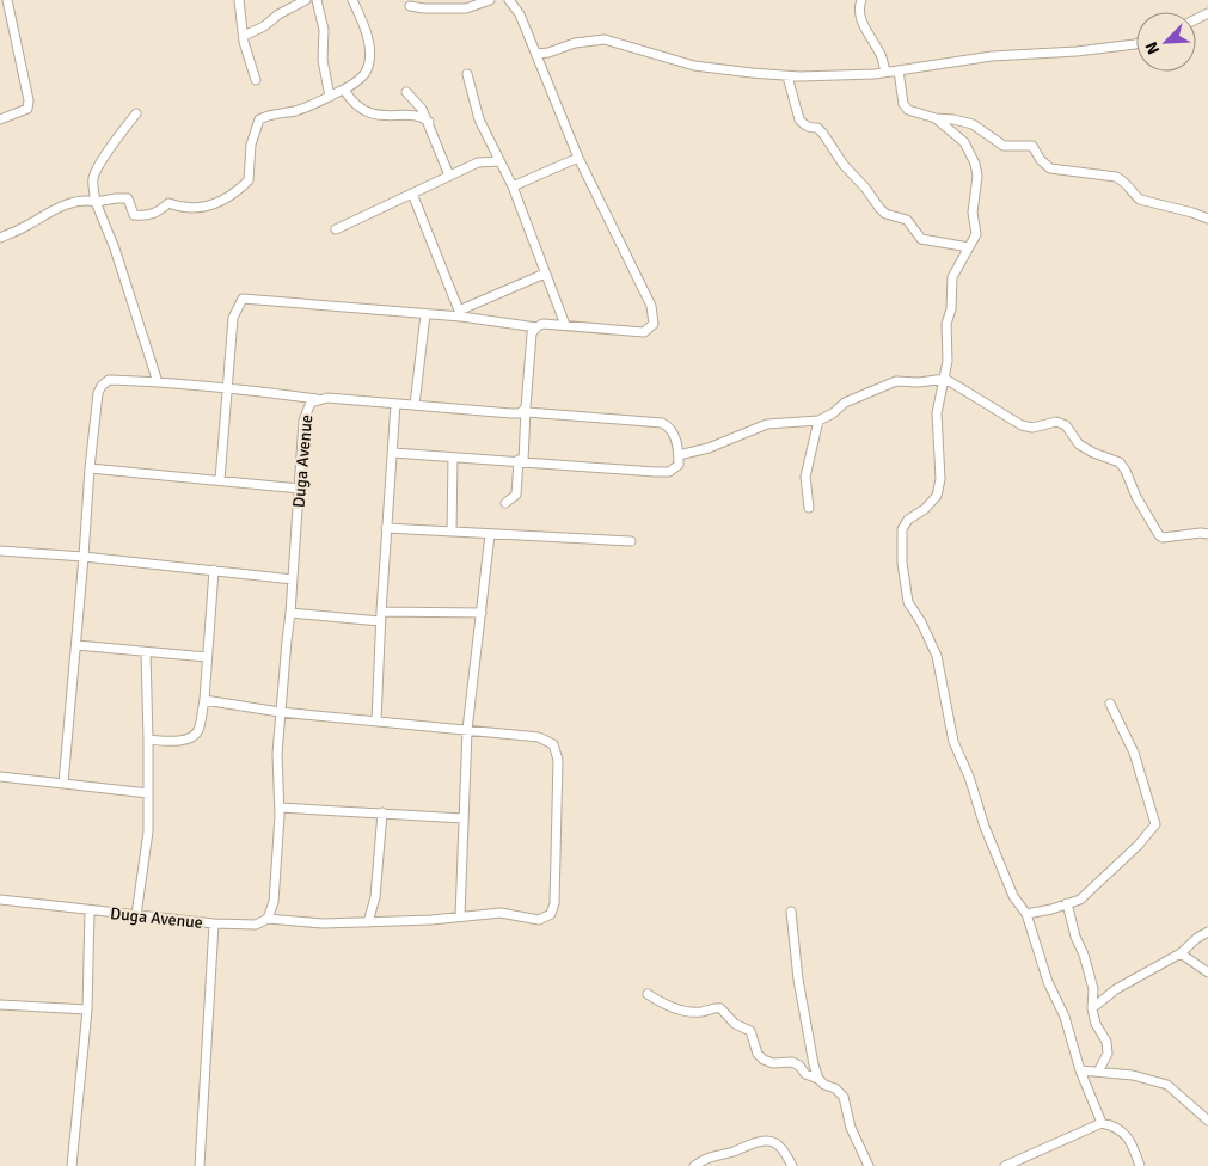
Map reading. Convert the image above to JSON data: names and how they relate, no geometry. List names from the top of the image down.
{
  "streets": {
    "street": ["Duga Avenue"]
  },
  "north": "bottom left"
}
